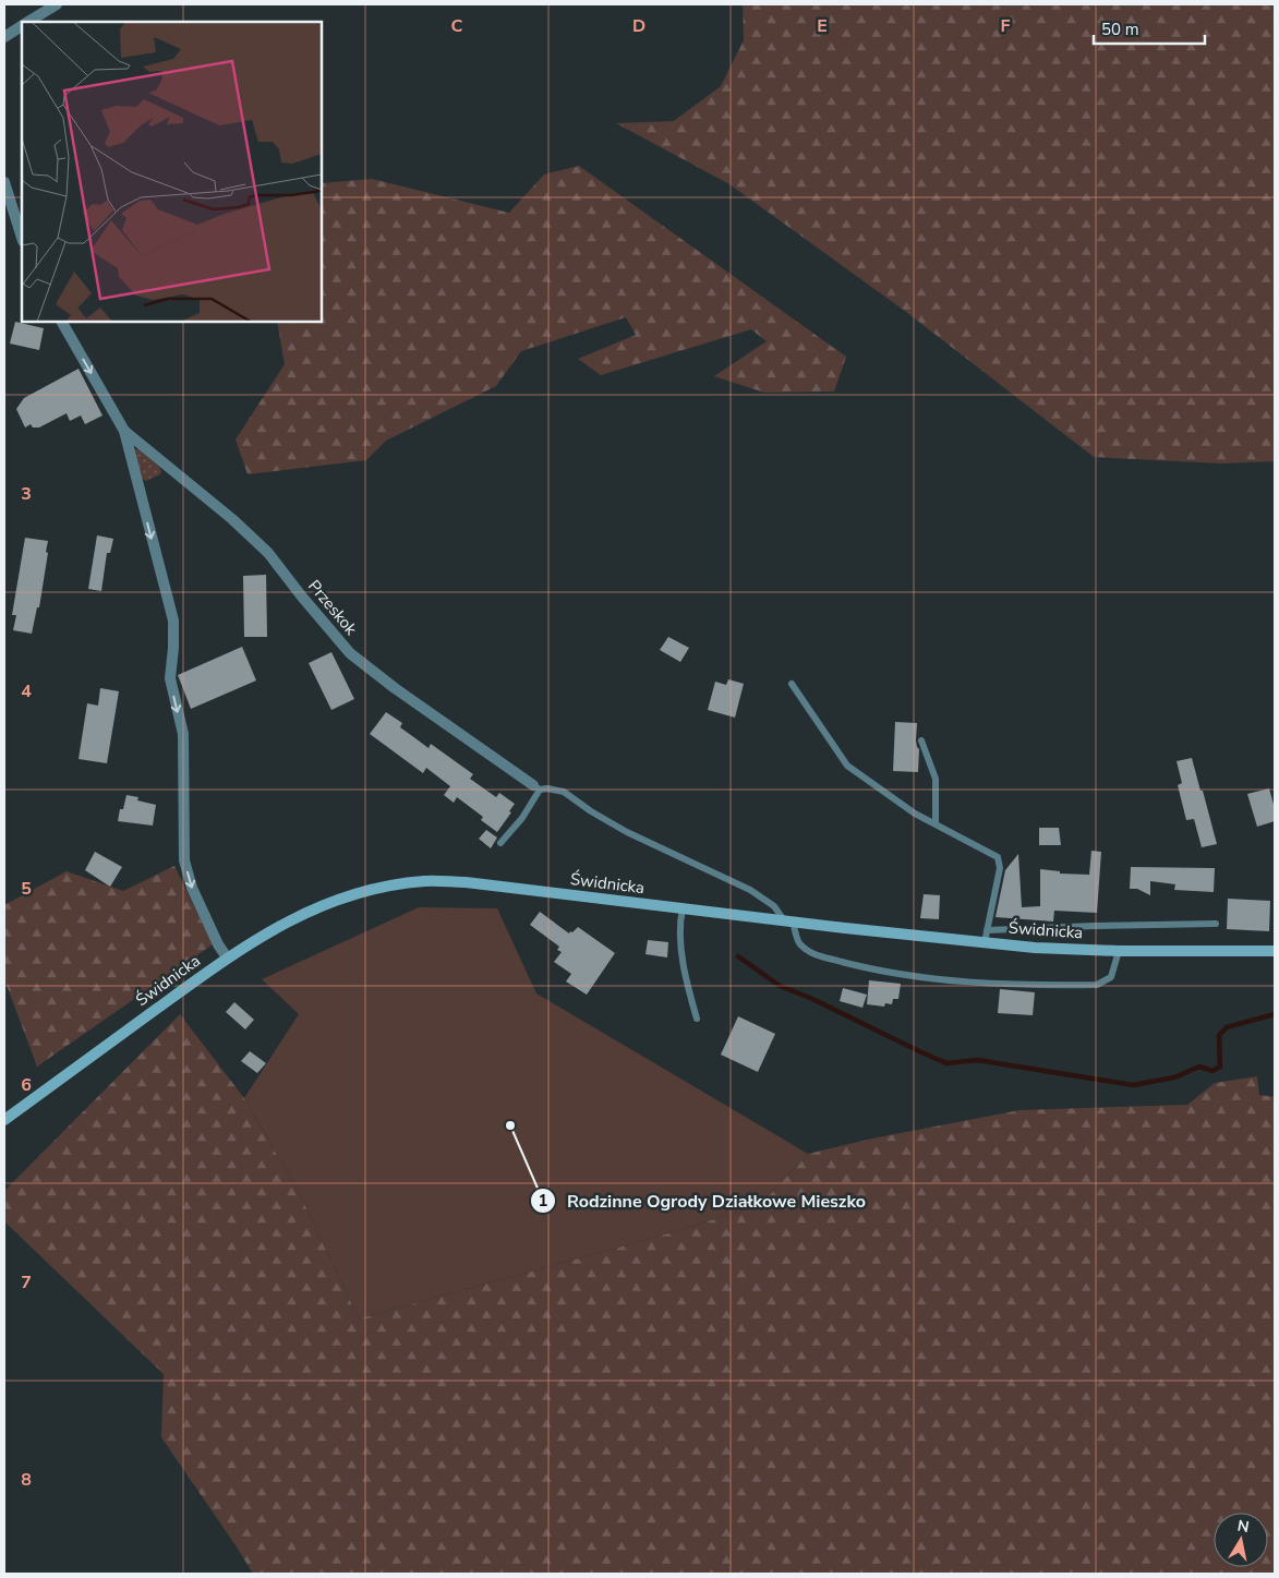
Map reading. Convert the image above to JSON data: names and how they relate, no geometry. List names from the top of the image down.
{
  "streets": {
    "main road": ["Świdnicka"],
    "street": ["Przeskok"]
  },
  "crossings": [
    ["Przeskok", "Świdnicka"]
  ],
  "one_way": ["Przeskok"],
  "places": ["Rodzinne Ogrody Działkowe Mieszko"],
  "scale_bar": "50 m",
  "north": "top",
  "grid": {
    "columns": [
      "C",
      "D",
      "E",
      "F"
    ],
    "rows": [
      "3",
      "4",
      "5",
      "6",
      "7",
      "8"
    ]
  }
}
